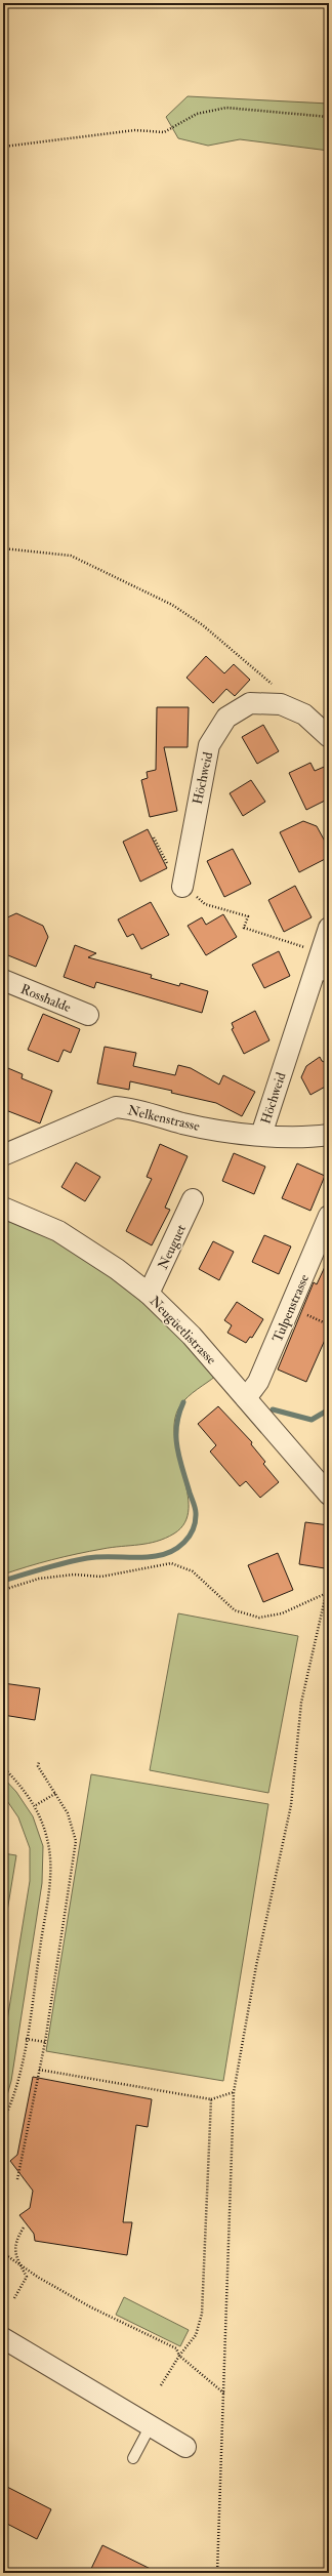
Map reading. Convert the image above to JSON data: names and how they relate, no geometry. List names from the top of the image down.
{
  "streets": {
    "street": [
      "Höchweid",
      "Rosshalde",
      "Nelkenstrasse",
      "Neuguet",
      "Tulpenstrasse",
      "Neugüetlistrasse"
    ]
  },
  "crossings": [
    ["Höchweid", "Nelkenstrasse"],
    ["Neuguet", "Neugüetlistrasse"],
    ["Tulpenstrasse", "Neugüetlistrasse"]
  ]
}
